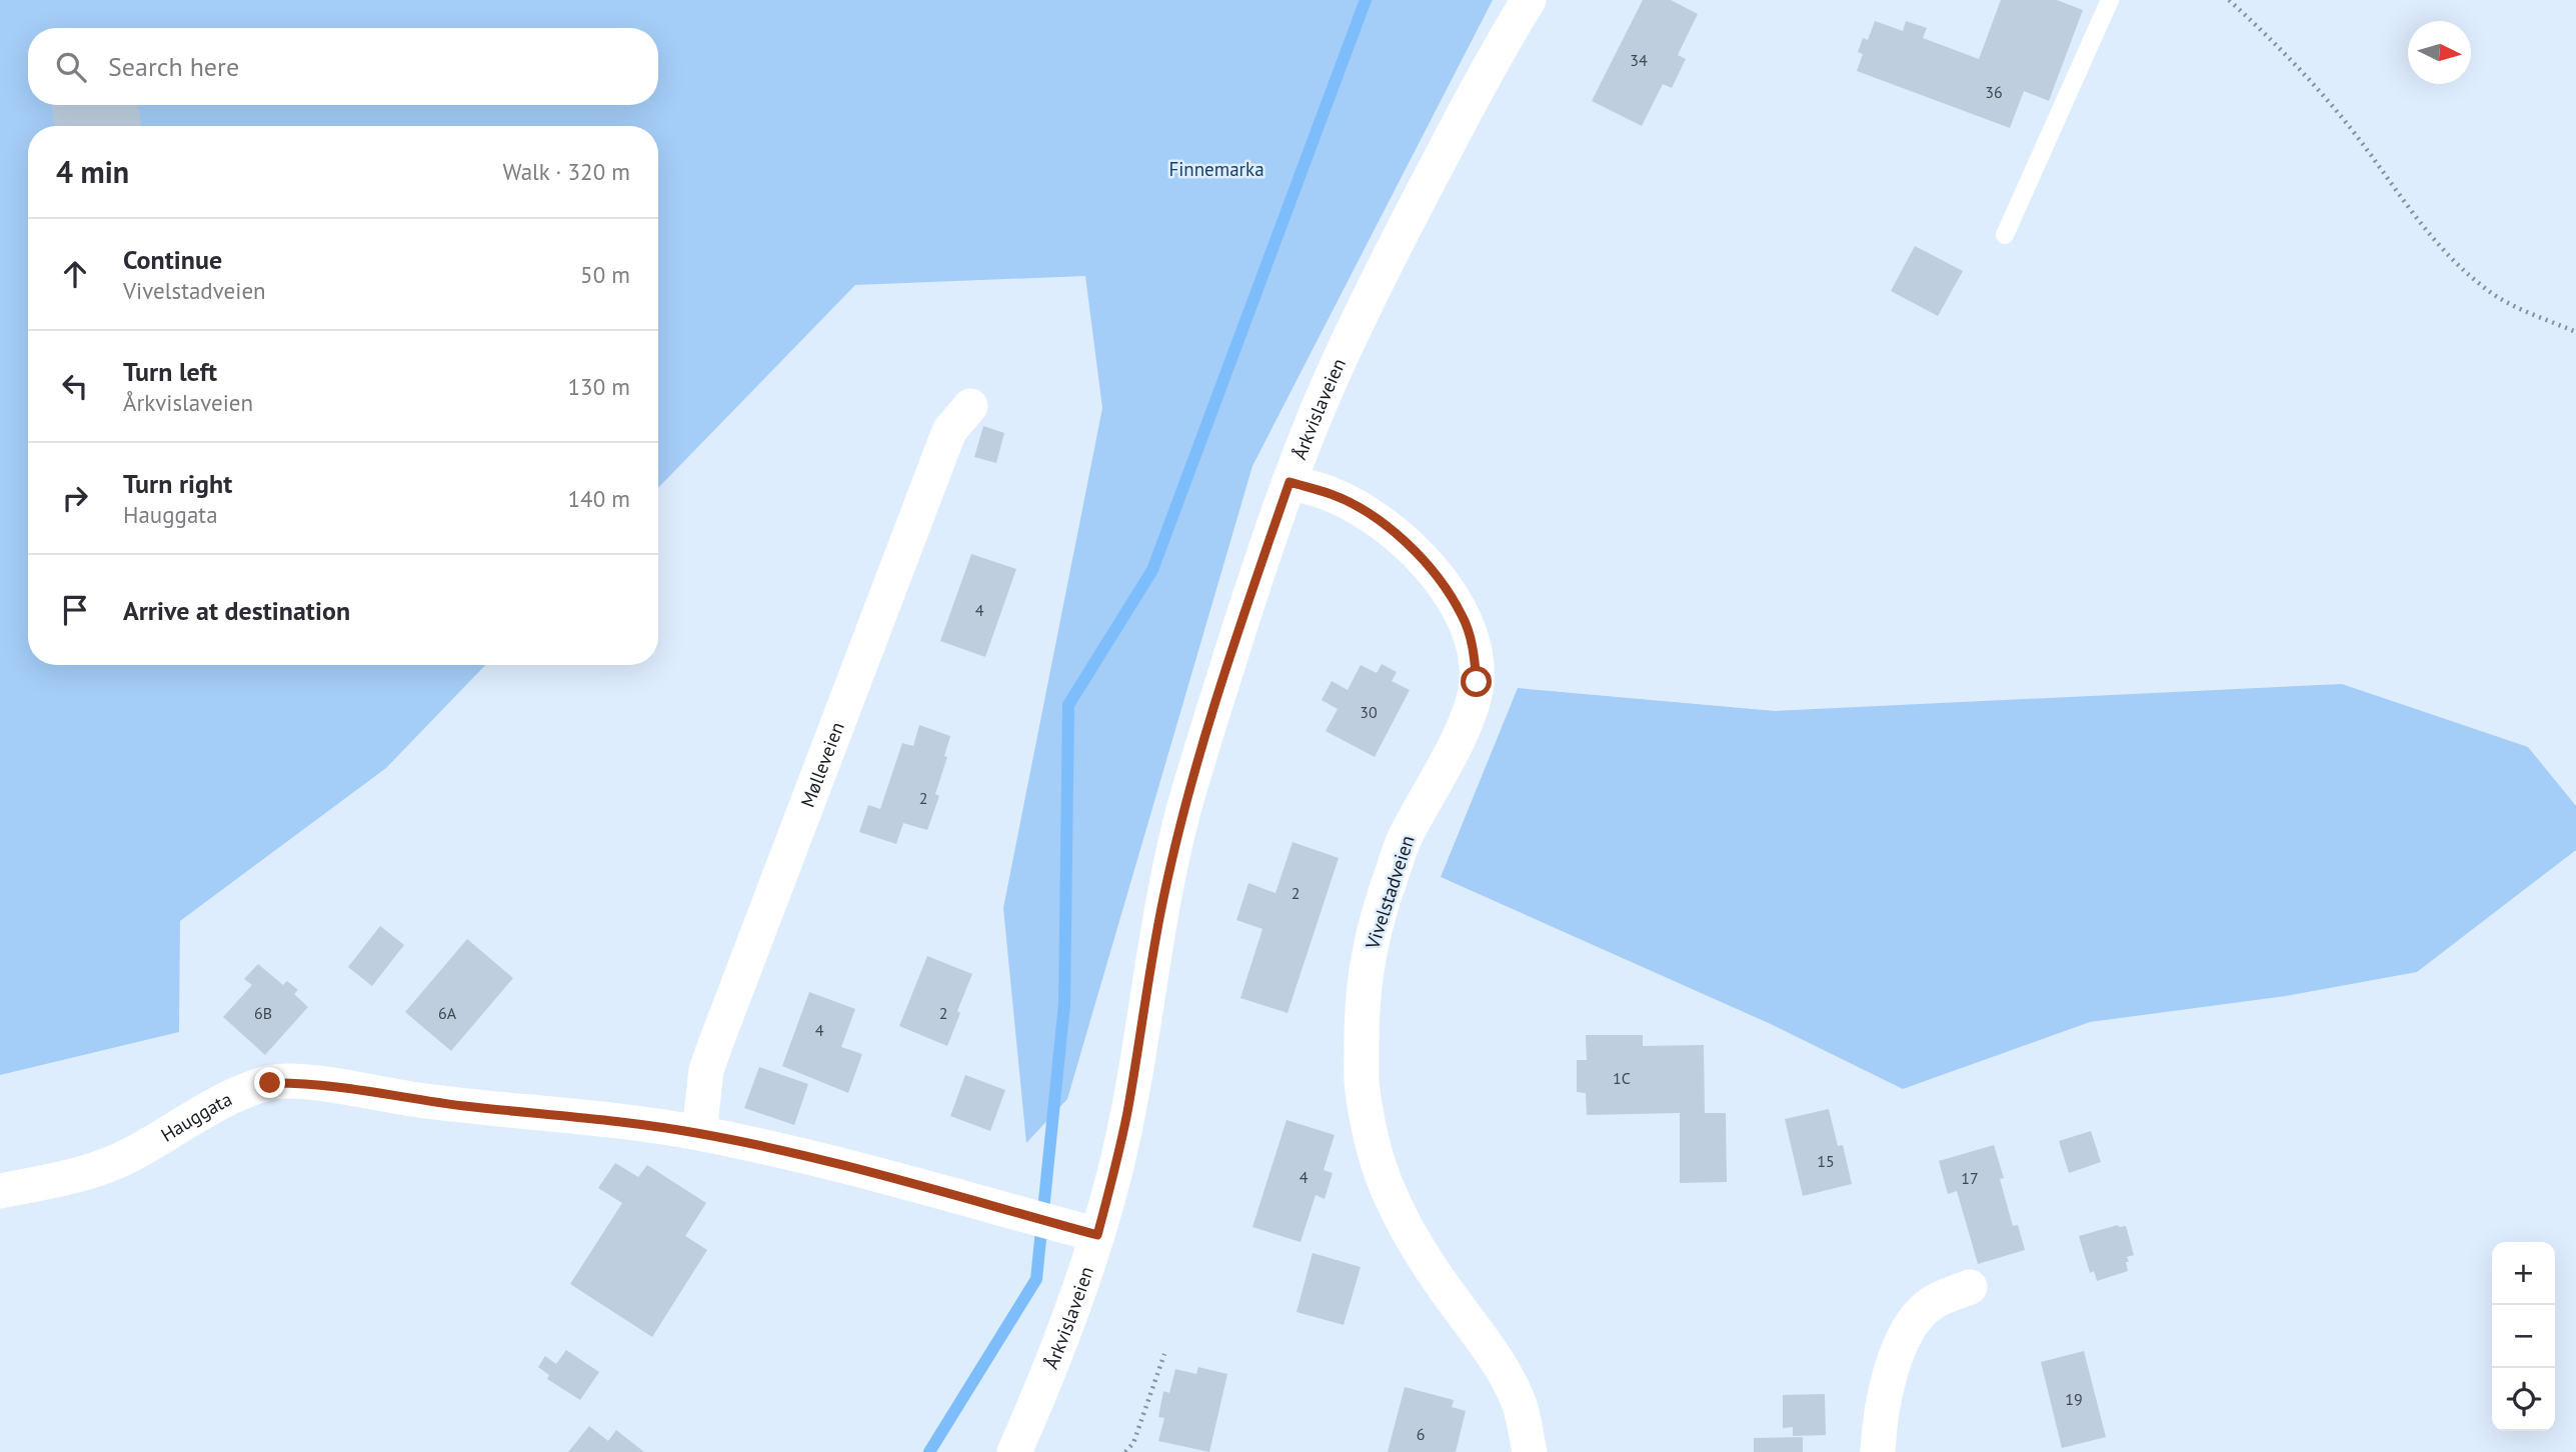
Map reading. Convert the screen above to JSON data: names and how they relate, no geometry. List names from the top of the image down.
{
  "streets": {
    "street": [
      "Årkvislaveien",
      "Mølleveien",
      "Vivelstadveien",
      "Hauggata"
    ]
  },
  "crossings": [
    ["Årkvislaveien", "Vivelstadveien"],
    ["Årkvislaveien", "Hauggata"],
    ["Mølleveien", "Hauggata"]
  ],
  "parks": ["Finnemarka"],
  "house_numbers": [
    "34",
    "36",
    "4",
    "30",
    "2",
    "2",
    "6B",
    "6A",
    "2",
    "4",
    "1C",
    "15",
    "4",
    "17",
    "19",
    "6"
  ],
  "north": "right",
  "page": {
    "search": "Search here",
    "heading": ["4 min", "Walk · 320 m"],
    "list": [
      ["Continue", "Vivelstadveien", "50 m"],
      ["Turn left", "Årkvislaveien", "130 m"],
      ["Turn right", "Hauggata", "140 m"],
      "Arrive at destination"
    ],
    "map_buttons": ["+", "−"]
  }
}
